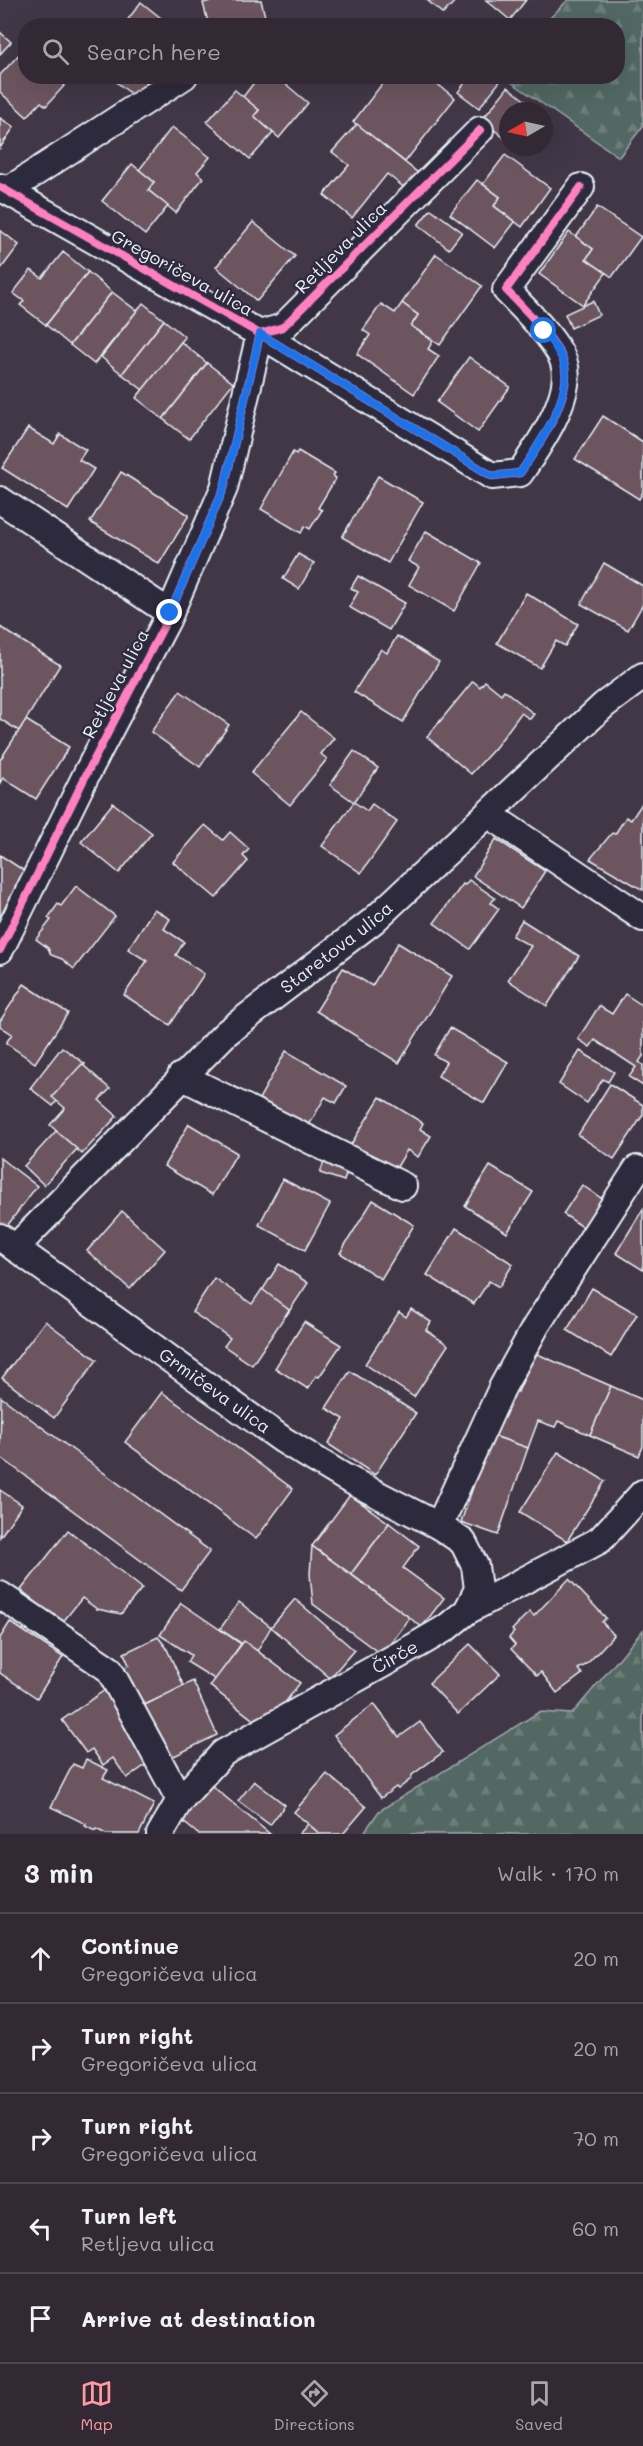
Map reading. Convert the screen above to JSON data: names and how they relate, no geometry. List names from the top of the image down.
{
  "streets": {
    "street": [
      "Retljeva ulica",
      "Gregoričeva ulica",
      "Staretova ulica",
      "Grmičeva ulica",
      "Čirče"
    ]
  },
  "crossings": [
    ["Retljeva ulica", "Gregoričeva ulica"],
    ["Staretova ulica", "Grmičeva ulica"],
    ["Grmičeva ulica", "Čirče"]
  ],
  "north": "left",
  "page": {
    "search": "Search here",
    "heading": ["3 min", "Walk · 170 m"],
    "list": [
      ["Continue", "Gregoričeva ulica", "20 m"],
      ["Turn right", "Gregoričeva ulica", "20 m"],
      ["Turn right", "Gregoričeva ulica", "70 m"],
      ["Turn left", "Retljeva ulica", "60 m"],
      "Arrive at destination"
    ],
    "nav": ["Map", "Directions", "Saved"]
  }
}
